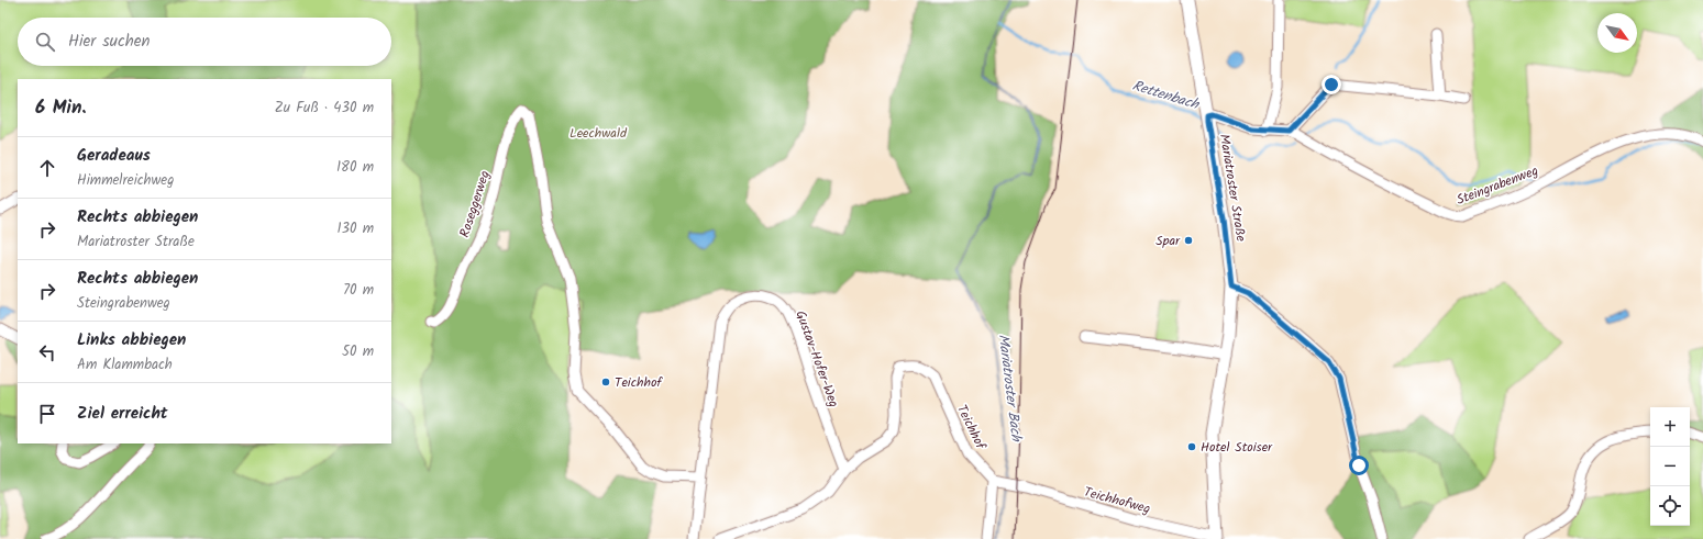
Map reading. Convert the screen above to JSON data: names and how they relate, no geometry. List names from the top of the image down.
{
  "streets": {
    "main road": ["Mariatroster Straße"],
    "street": [
      "Steingrabenweg",
      "Roseggerweg",
      "Gustav-Hofer-Weg",
      "Teichhof",
      "Teichhofweg"
    ]
  },
  "crossings": [
    ["Steingrabenweg", "Mariatroster Straße"],
    ["Mariatroster Straße", "Teichhofweg"],
    ["Roseggerweg", "Gustav-Hofer-Weg"],
    ["Gustav-Hofer-Weg", "Teichhof"],
    ["Teichhof", "Teichhofweg"]
  ],
  "water": ["Rettenbach", "Mariatroster Bach"],
  "parks": ["Leechwald"],
  "places": ["Spar", "Teichhof", "Hotel Stoiser"],
  "north": "bottom right",
  "page": {
    "search": "Hier suchen",
    "heading": ["6 Min.", "Zu Fuß · 430 m"],
    "list": [
      ["Geradeaus", "Himmelreichweg", "180 m"],
      ["Rechts abbiegen", "Mariatroster Straße", "130 m"],
      ["Rechts abbiegen", "Steingrabenweg", "70 m"],
      ["Links abbiegen", "Am Klammbach", "50 m"],
      "Ziel erreicht"
    ],
    "map_buttons": ["+", "−"]
  }
}
